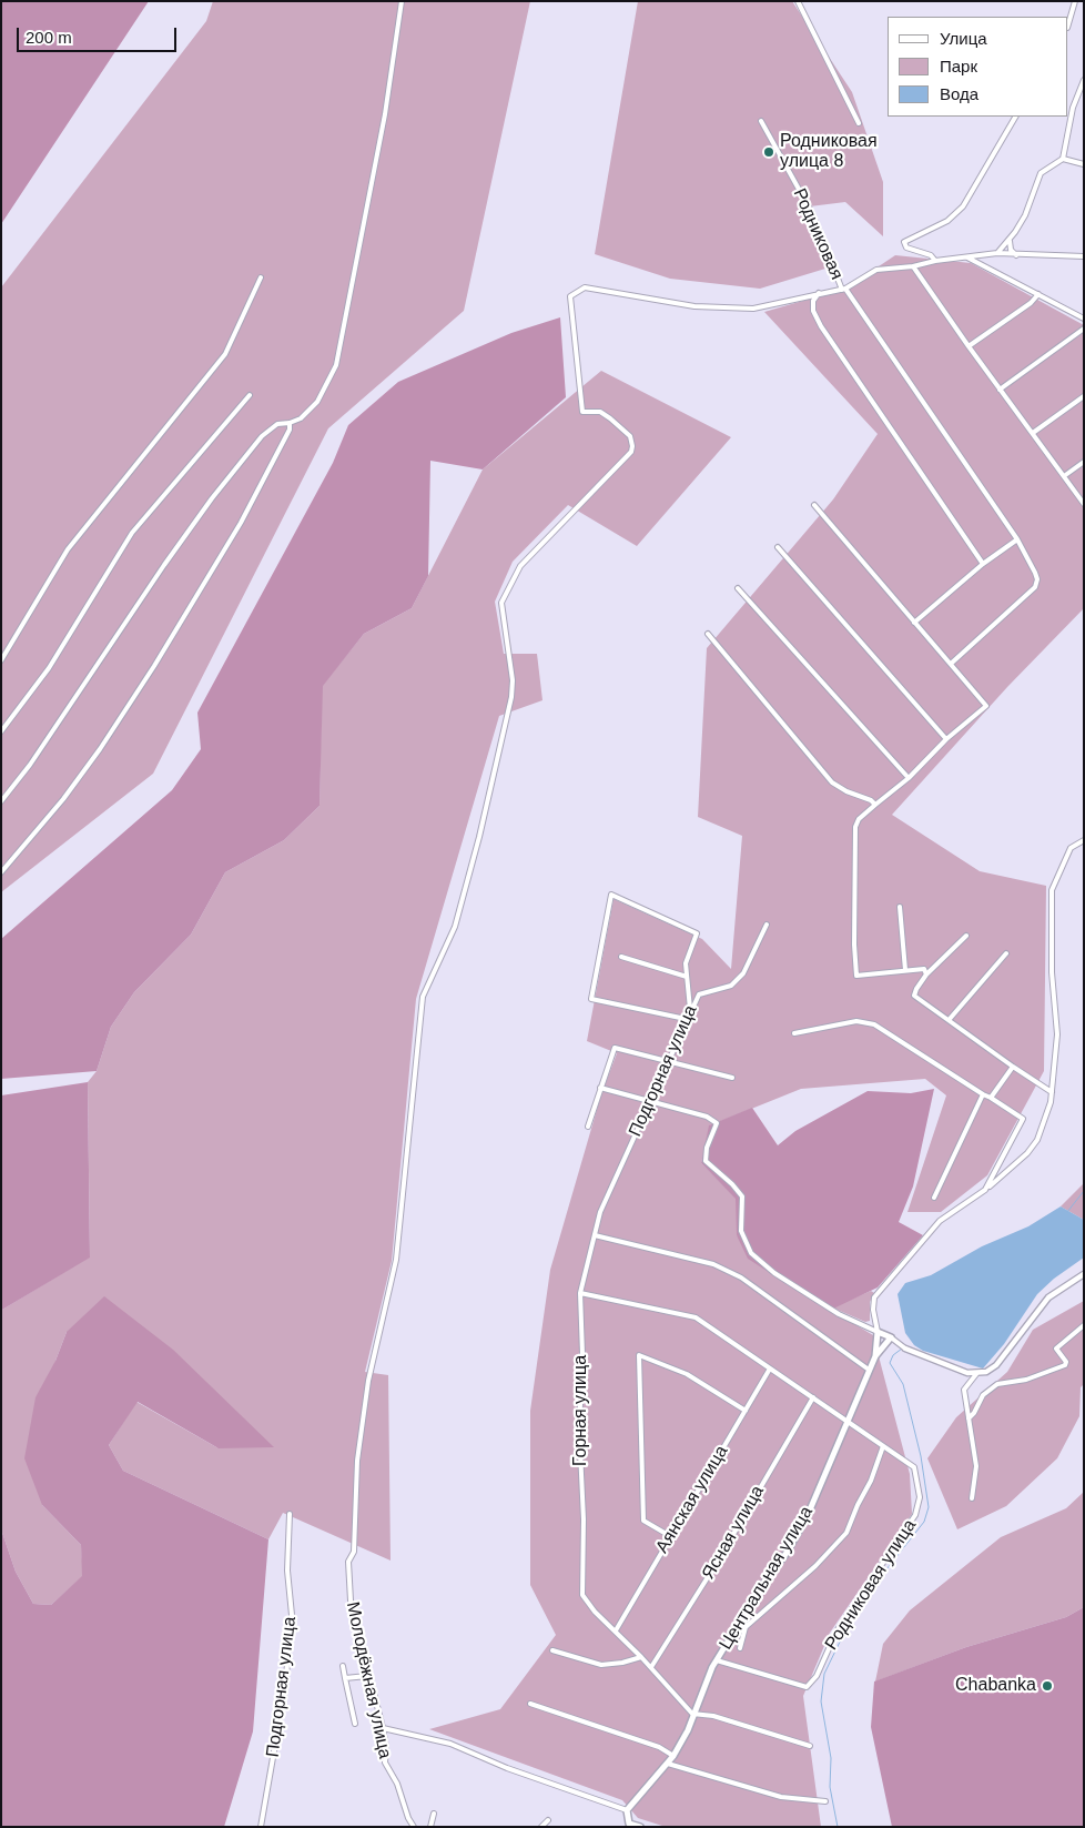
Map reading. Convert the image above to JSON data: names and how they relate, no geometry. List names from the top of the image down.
{
  "streets": {
    "main road": ["Центральная улица"],
    "street": [
      "Родниковая",
      "Подгорная улица",
      "Горная улица",
      "Аянская улица",
      "Ясная улица",
      "Родниковая улица",
      "Молодёжная улица"
    ]
  },
  "crossings": [
    ["Подгорная улица", "Горная улица"],
    ["Горная улица", "Аянская улица"],
    ["Горная улица", "Ясная улица"],
    ["Горная улица", "Центральная улица"],
    ["Горная улица", "Родниковая улица"],
    ["Аянская улица", "Родниковая улица"],
    ["Ясная улица", "Родниковая улица"],
    ["Центральная улица", "Родниковая улица"]
  ],
  "places": ["Родниковая улица 8", "Chabanka"],
  "legend": ["Улица", "Парк", "Вода"],
  "scale_bar": "200 m"
}
